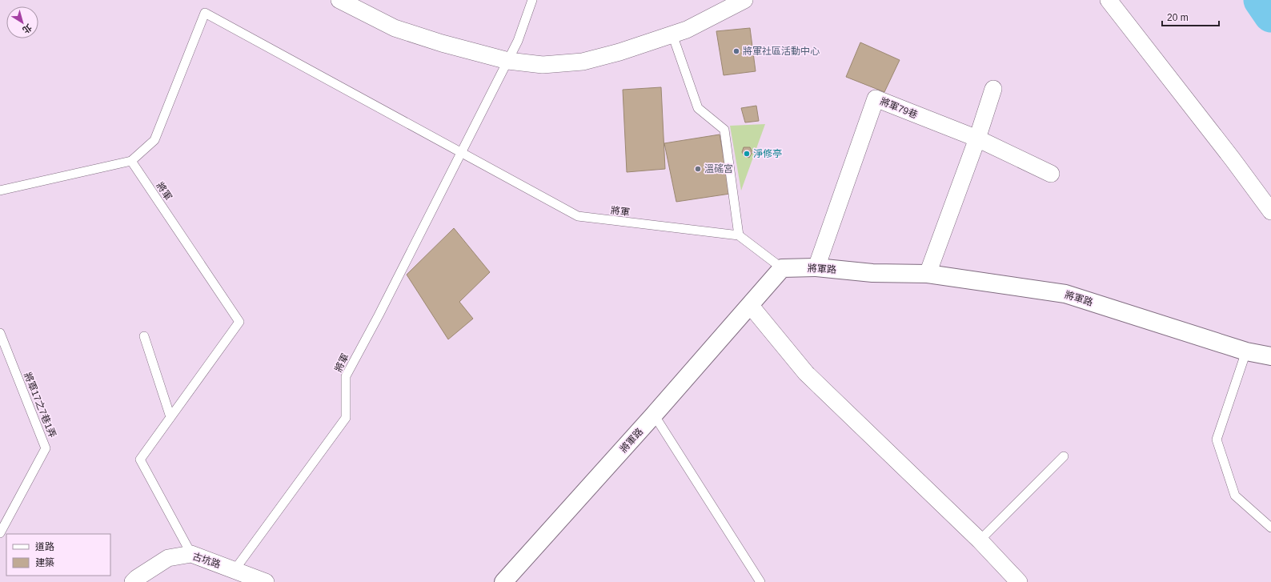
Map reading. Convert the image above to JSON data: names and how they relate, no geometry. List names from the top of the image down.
{
  "streets": {
    "main road": ["將軍路"],
    "street": ["將軍79巷", "古坑路"],
    "lane": ["將軍", "將軍17之7巷1弄"]
  },
  "crossings": [
    ["將軍79巷", "將軍路"],
    ["將軍", "古坑路"]
  ],
  "places": ["將軍社區活動中心", "淨修亭", "溫磘宮"],
  "legend": ["道路", "建築"],
  "scale_bar": "20 m",
  "north": "bottom right"
}
